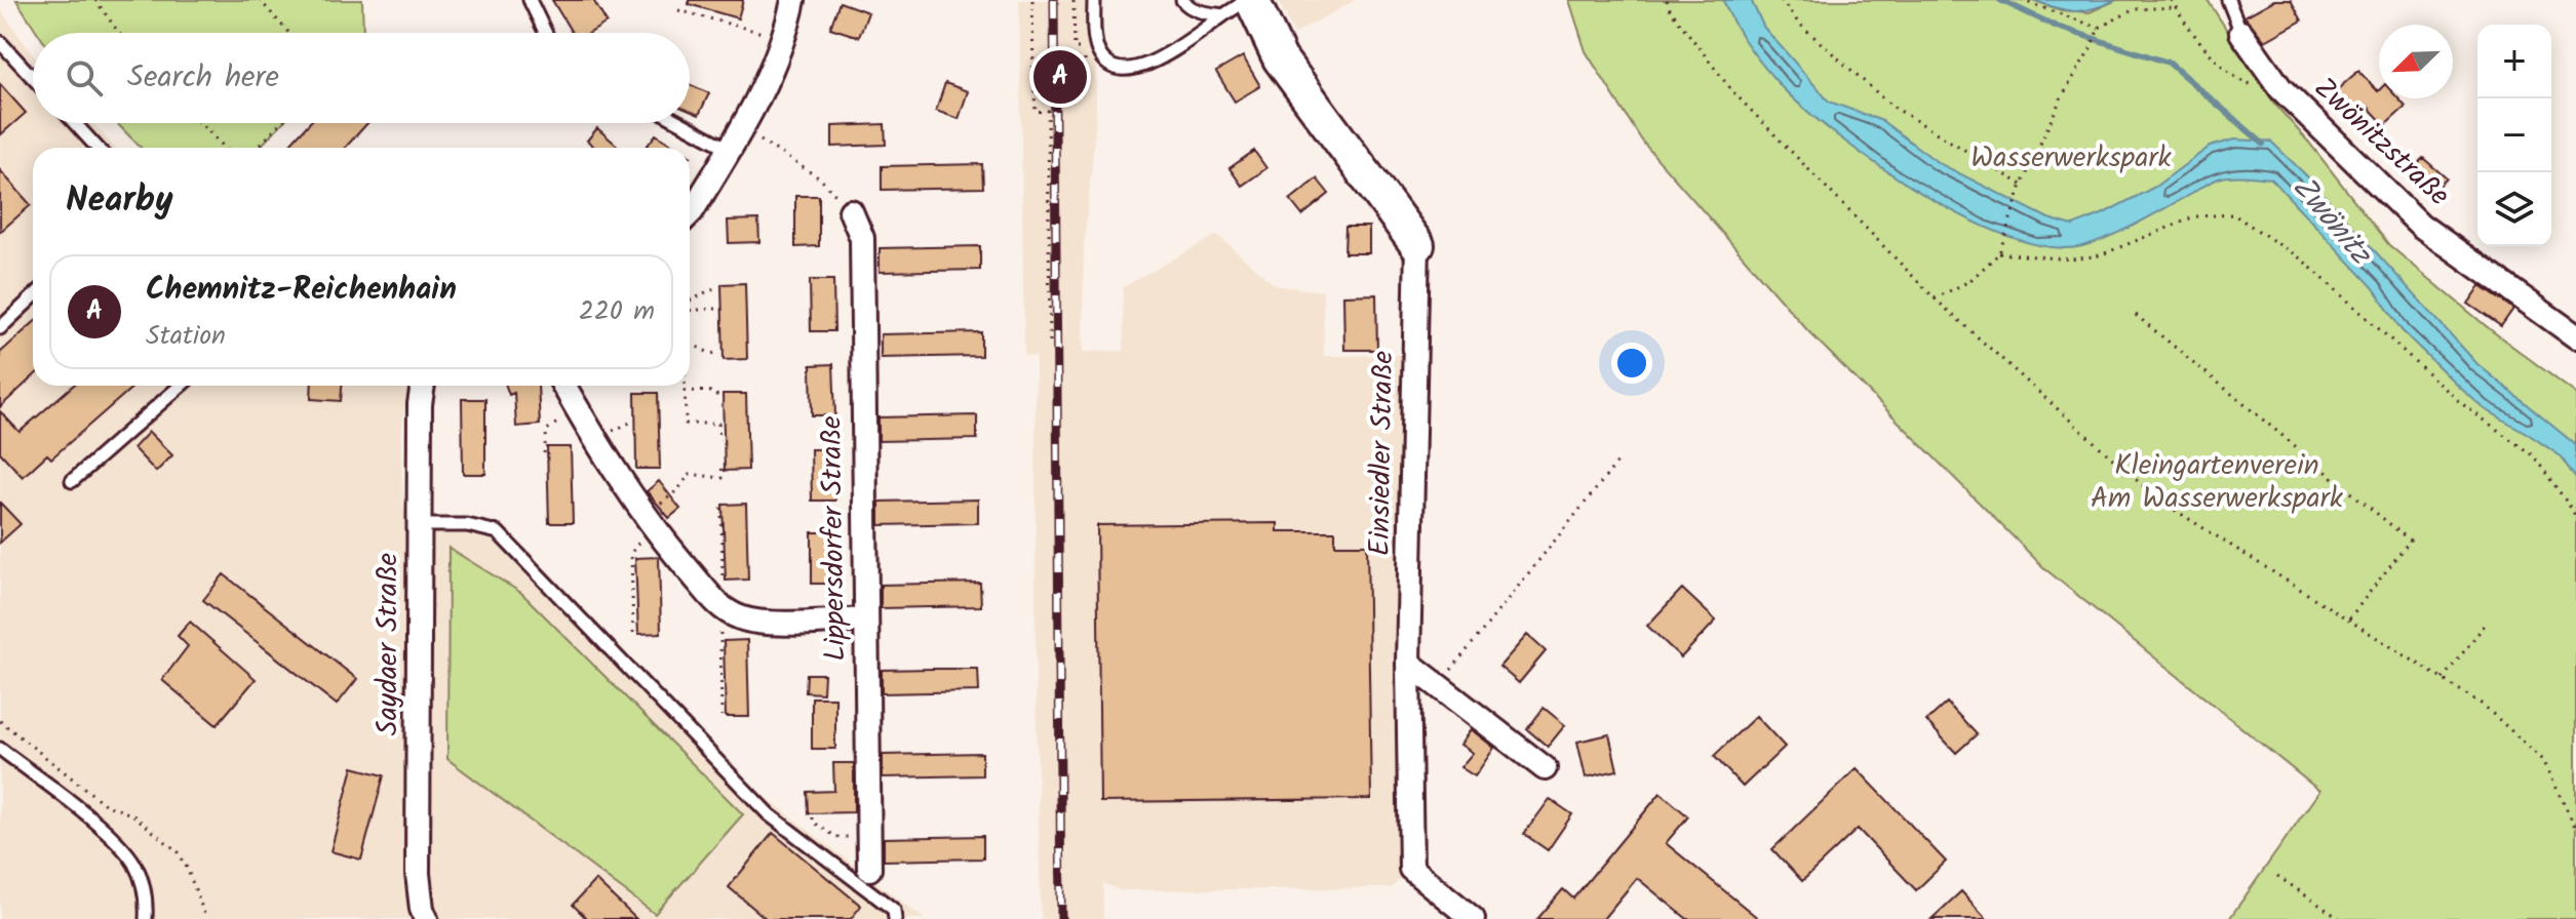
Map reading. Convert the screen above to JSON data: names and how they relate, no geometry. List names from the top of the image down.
{
  "streets": {
    "street": [
      "Zwönitzstraße",
      "Einsiedler Straße",
      "Lippersdorfer Straße",
      "Saydaer Straße"
    ]
  },
  "water": ["Zwönitz"],
  "parks": ["Wasserwerkspark", "Kleingartenverein Am Wasserwerkspark"],
  "north": "bottom left",
  "page": {
    "map_buttons": ["+", "−"],
    "search": "Search here",
    "pins": "A",
    "heading": "Nearby",
    "list": [
      {
        "mark": "A",
        "name": "Chemnitz-Reichenhain",
        "note": "Station",
        "value": "220 m"
      }
    ]
  }
}
